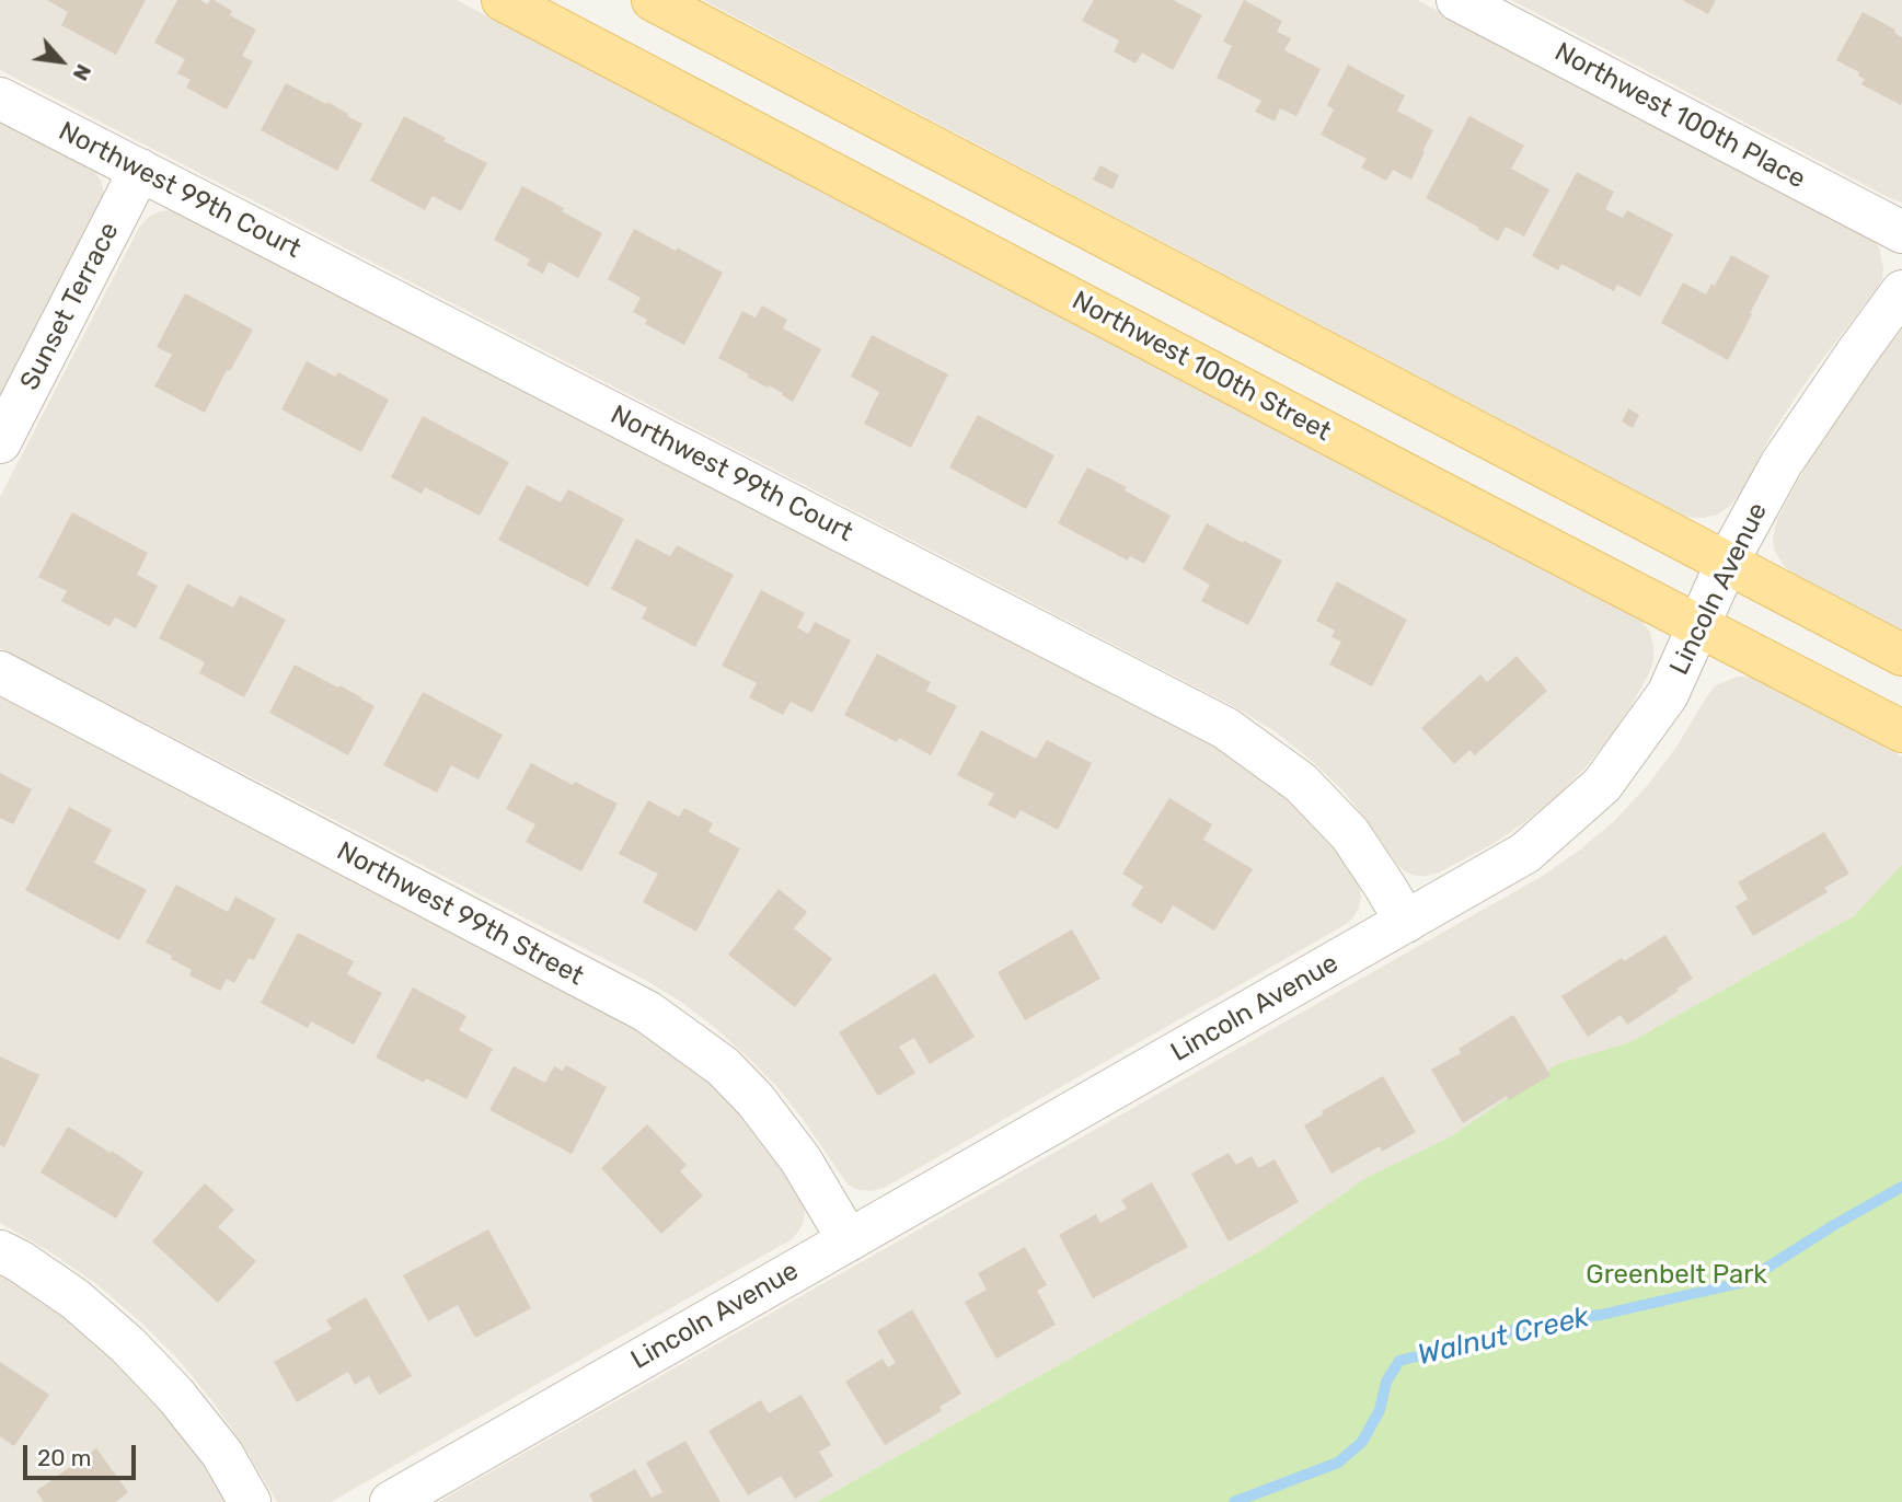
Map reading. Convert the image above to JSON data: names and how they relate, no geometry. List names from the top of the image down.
{
  "streets": {
    "main road": ["Northwest 100th Street"],
    "street": [
      "Northwest 100th Place",
      "Northwest 99th Court",
      "Sunset Terrace",
      "Lincoln Avenue",
      "Northwest 99th Street"
    ]
  },
  "crossings": [
    ["Northwest 99th Court", "Sunset Terrace"],
    ["Northwest 99th Court", "Lincoln Avenue"],
    ["Northwest 100th Street", "Lincoln Avenue"],
    ["Lincoln Avenue", "Northwest 99th Street"]
  ],
  "water": ["Walnut Creek"],
  "parks": ["Greenbelt Park"],
  "scale_bar": "20 m",
  "north": "bottom right"
}
